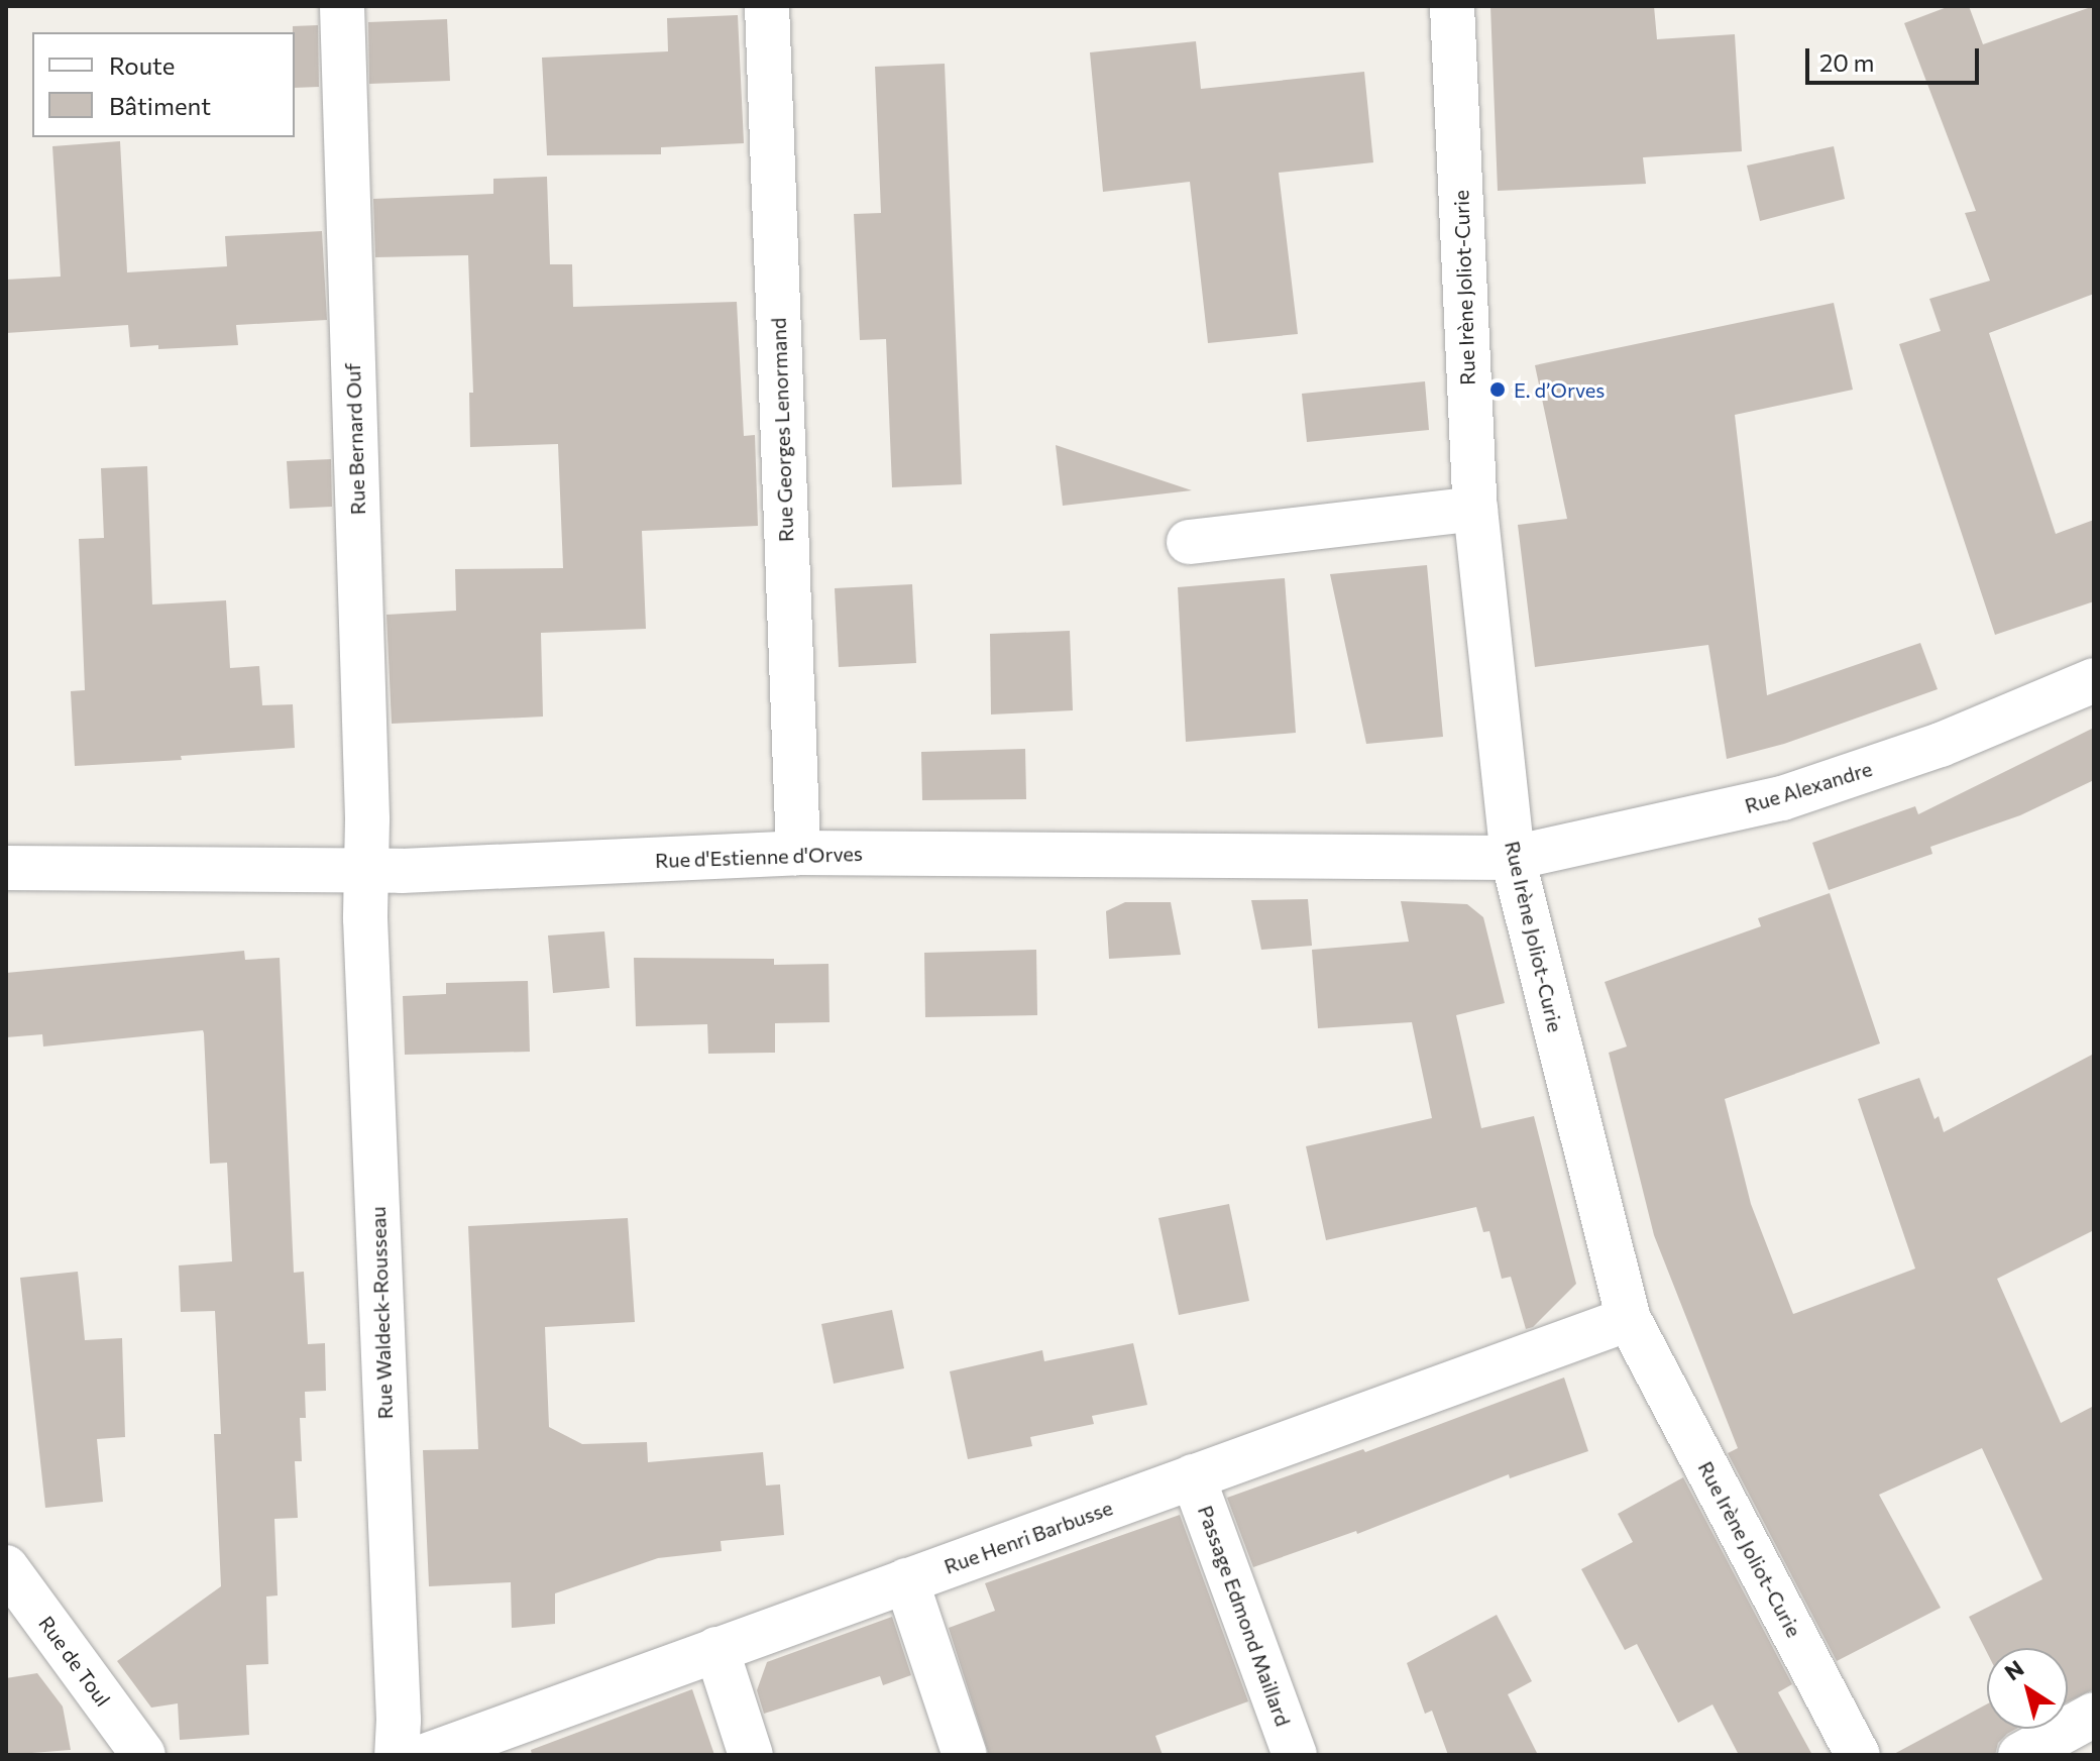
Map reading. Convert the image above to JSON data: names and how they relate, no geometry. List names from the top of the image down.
{
  "streets": {
    "street": [
      "Rue Irène Joliot-Curie",
      "Rue Georges Lenormand",
      "Rue Bernard Ouf",
      "Rue Alexandre",
      "Rue d'Estienne d'Orves",
      "Rue Waldeck-Rousseau",
      "Rue Henri Barbusse",
      "Passage Edmond Maillard",
      "Rue de Toul"
    ]
  },
  "crossings": [
    ["Rue Irène Joliot-Curie", "Rue Alexandre"],
    ["Rue Irène Joliot-Curie", "Rue d'Estienne d'Orves"],
    ["Rue Irène Joliot-Curie", "Rue Henri Barbusse"],
    ["Rue Georges Lenormand", "Rue d'Estienne d'Orves"],
    ["Rue Bernard Ouf", "Rue d'Estienne d'Orves"],
    ["Rue Bernard Ouf", "Rue Waldeck-Rousseau"],
    ["Rue Alexandre", "Rue d'Estienne d'Orves"],
    ["Rue d'Estienne d'Orves", "Rue Waldeck-Rousseau"],
    ["Rue Henri Barbusse", "Passage Edmond Maillard"]
  ],
  "places": ["E. d’Orves"],
  "legend": ["Route", "Bâtiment"],
  "scale_bar": "20 m",
  "north": "top left"
}
